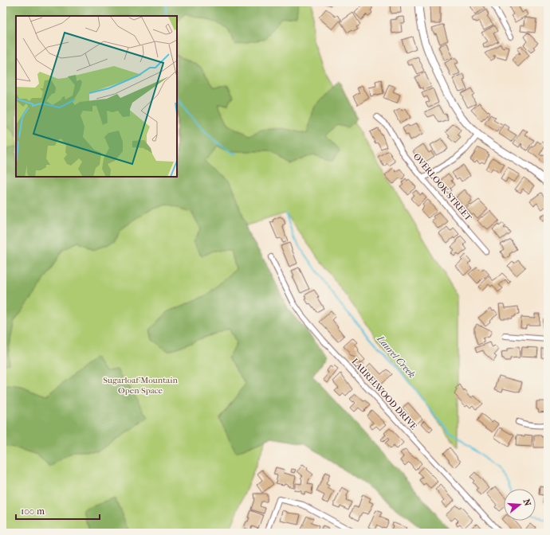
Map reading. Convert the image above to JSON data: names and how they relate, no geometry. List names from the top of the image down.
{
  "streets": {
    "street": ["OVERLOOK STREET", "LAURELWOOD DRIVE"]
  },
  "water": ["Laurel Creek"],
  "parks": ["Sugarloaf Mountain Open Space"],
  "scale_bar": "100 m",
  "north": "right"
}
